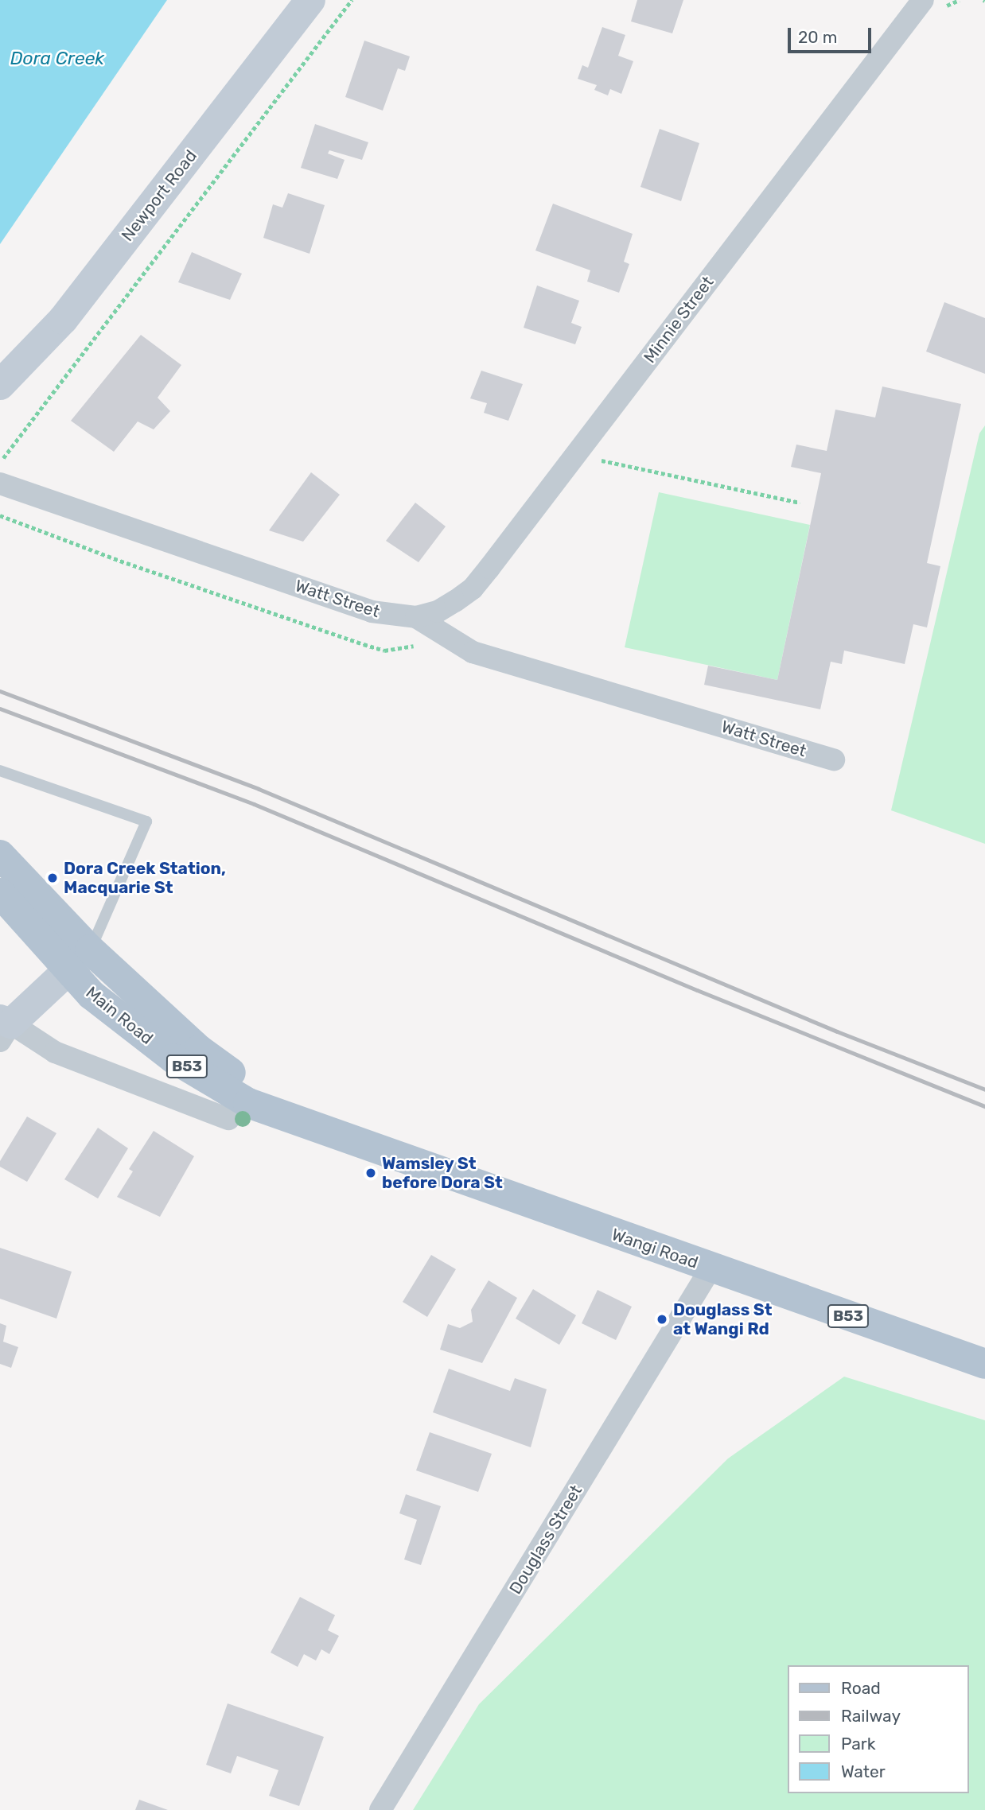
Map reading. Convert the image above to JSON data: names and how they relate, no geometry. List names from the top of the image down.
{
  "streets": {
    "main road": ["Main Road", "B53", "Wangi Road"],
    "street": [
      "Newport Road",
      "Minnie Street",
      "Watt Street",
      "Douglass Street"
    ]
  },
  "crossings": [
    ["Minnie Street", "Watt Street"],
    ["Main Road", "B53"],
    ["Main Road", "Wangi Road"],
    ["B53", "Wangi Road"],
    ["Wangi Road", "Douglass Street"]
  ],
  "water": ["Dora Creek"],
  "places": ["Dora Creek Station, Macquarie St", "Wamsley St before Dora St", "Douglass St at Wangi Rd"],
  "legend": [
    "Road",
    "Railway",
    "Park",
    "Water"
  ],
  "scale_bar": "20 m"
}
